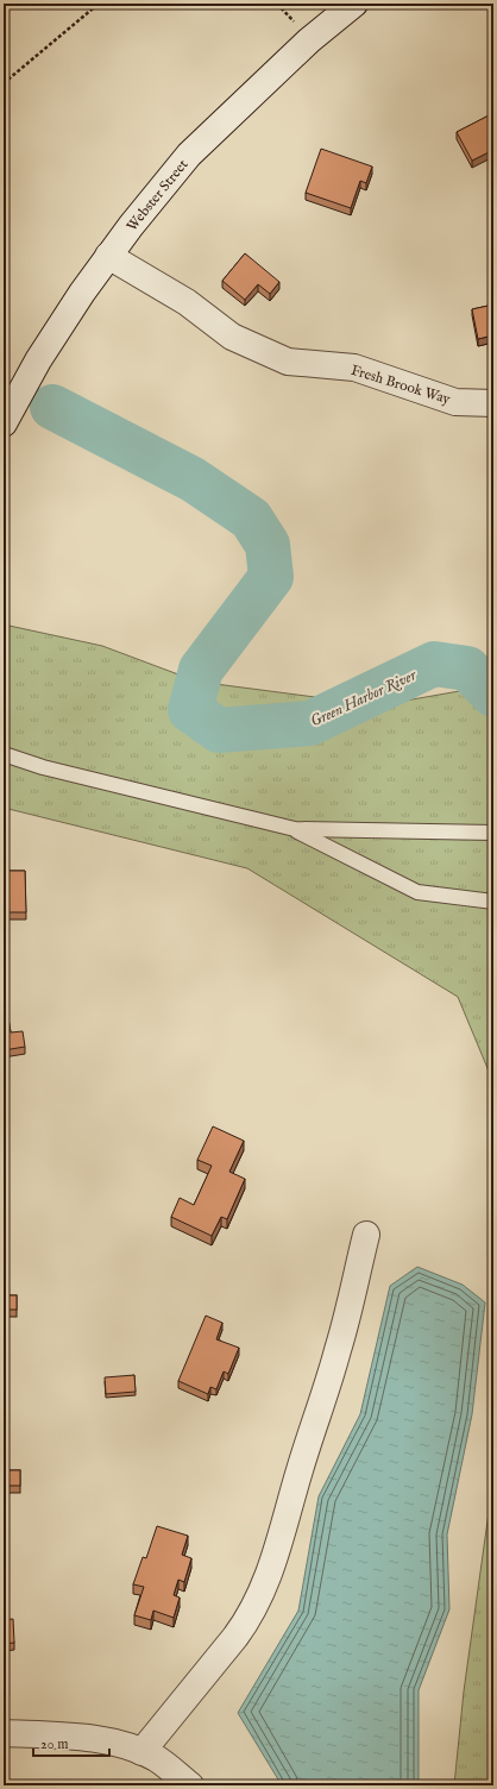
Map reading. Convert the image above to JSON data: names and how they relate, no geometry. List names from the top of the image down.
{
  "streets": {
    "street": ["Webster Street", "Fresh Brook Way"]
  },
  "crossings": [
    ["Webster Street", "Fresh Brook Way"]
  ],
  "water": ["Green Harbor River"],
  "scale_bar": "20 m"
}
